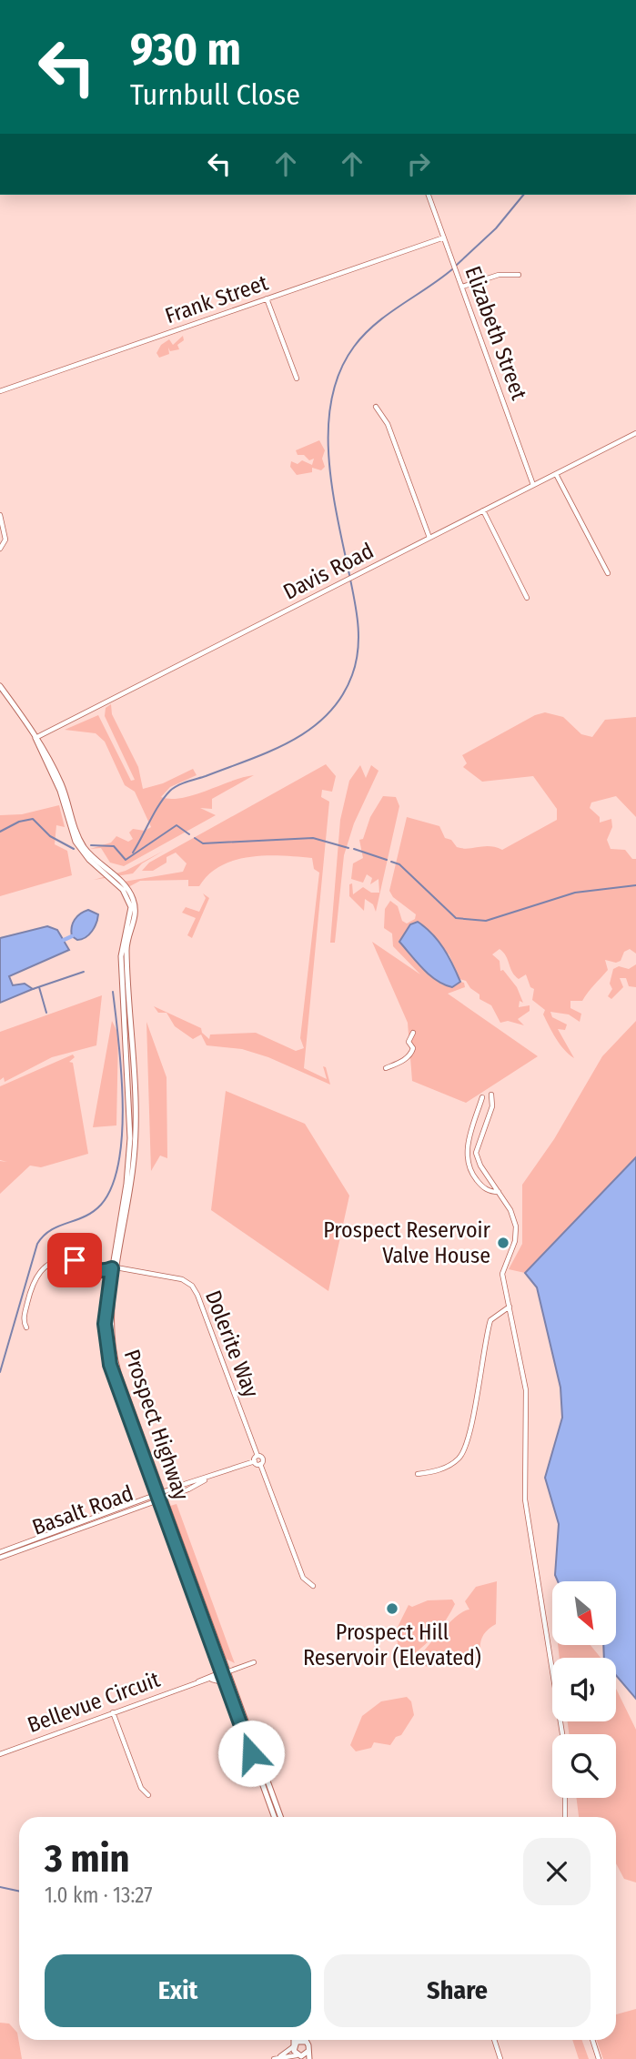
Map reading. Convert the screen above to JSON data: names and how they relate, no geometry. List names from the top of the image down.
{
  "streets": {
    "main road": ["Prospect Highway"],
    "street": [
      "Frank Street",
      "Elizabeth Street",
      "Davis Road",
      "Dolerite Way",
      "Basalt Road",
      "Bellevue Circuit"
    ]
  },
  "crossings": [
    ["Frank Street", "Elizabeth Street"],
    ["Elizabeth Street", "Davis Road"],
    ["Davis Road", "Prospect Highway"],
    ["Dolerite Way", "Prospect Highway"],
    ["Prospect Highway", "Basalt Road"],
    ["Prospect Highway", "Bellevue Circuit"]
  ],
  "places": ["Prospect Reservoir Valve House", "Prospect Hill Reservoir (Elevated)"],
  "north": "bottom right",
  "page": {
    "turn": ["930 m", "Turnbull Close"],
    "heading": ["3 min", "1.0 km · 13:27"],
    "buttons": ["Exit", "Share"]
  }
}
